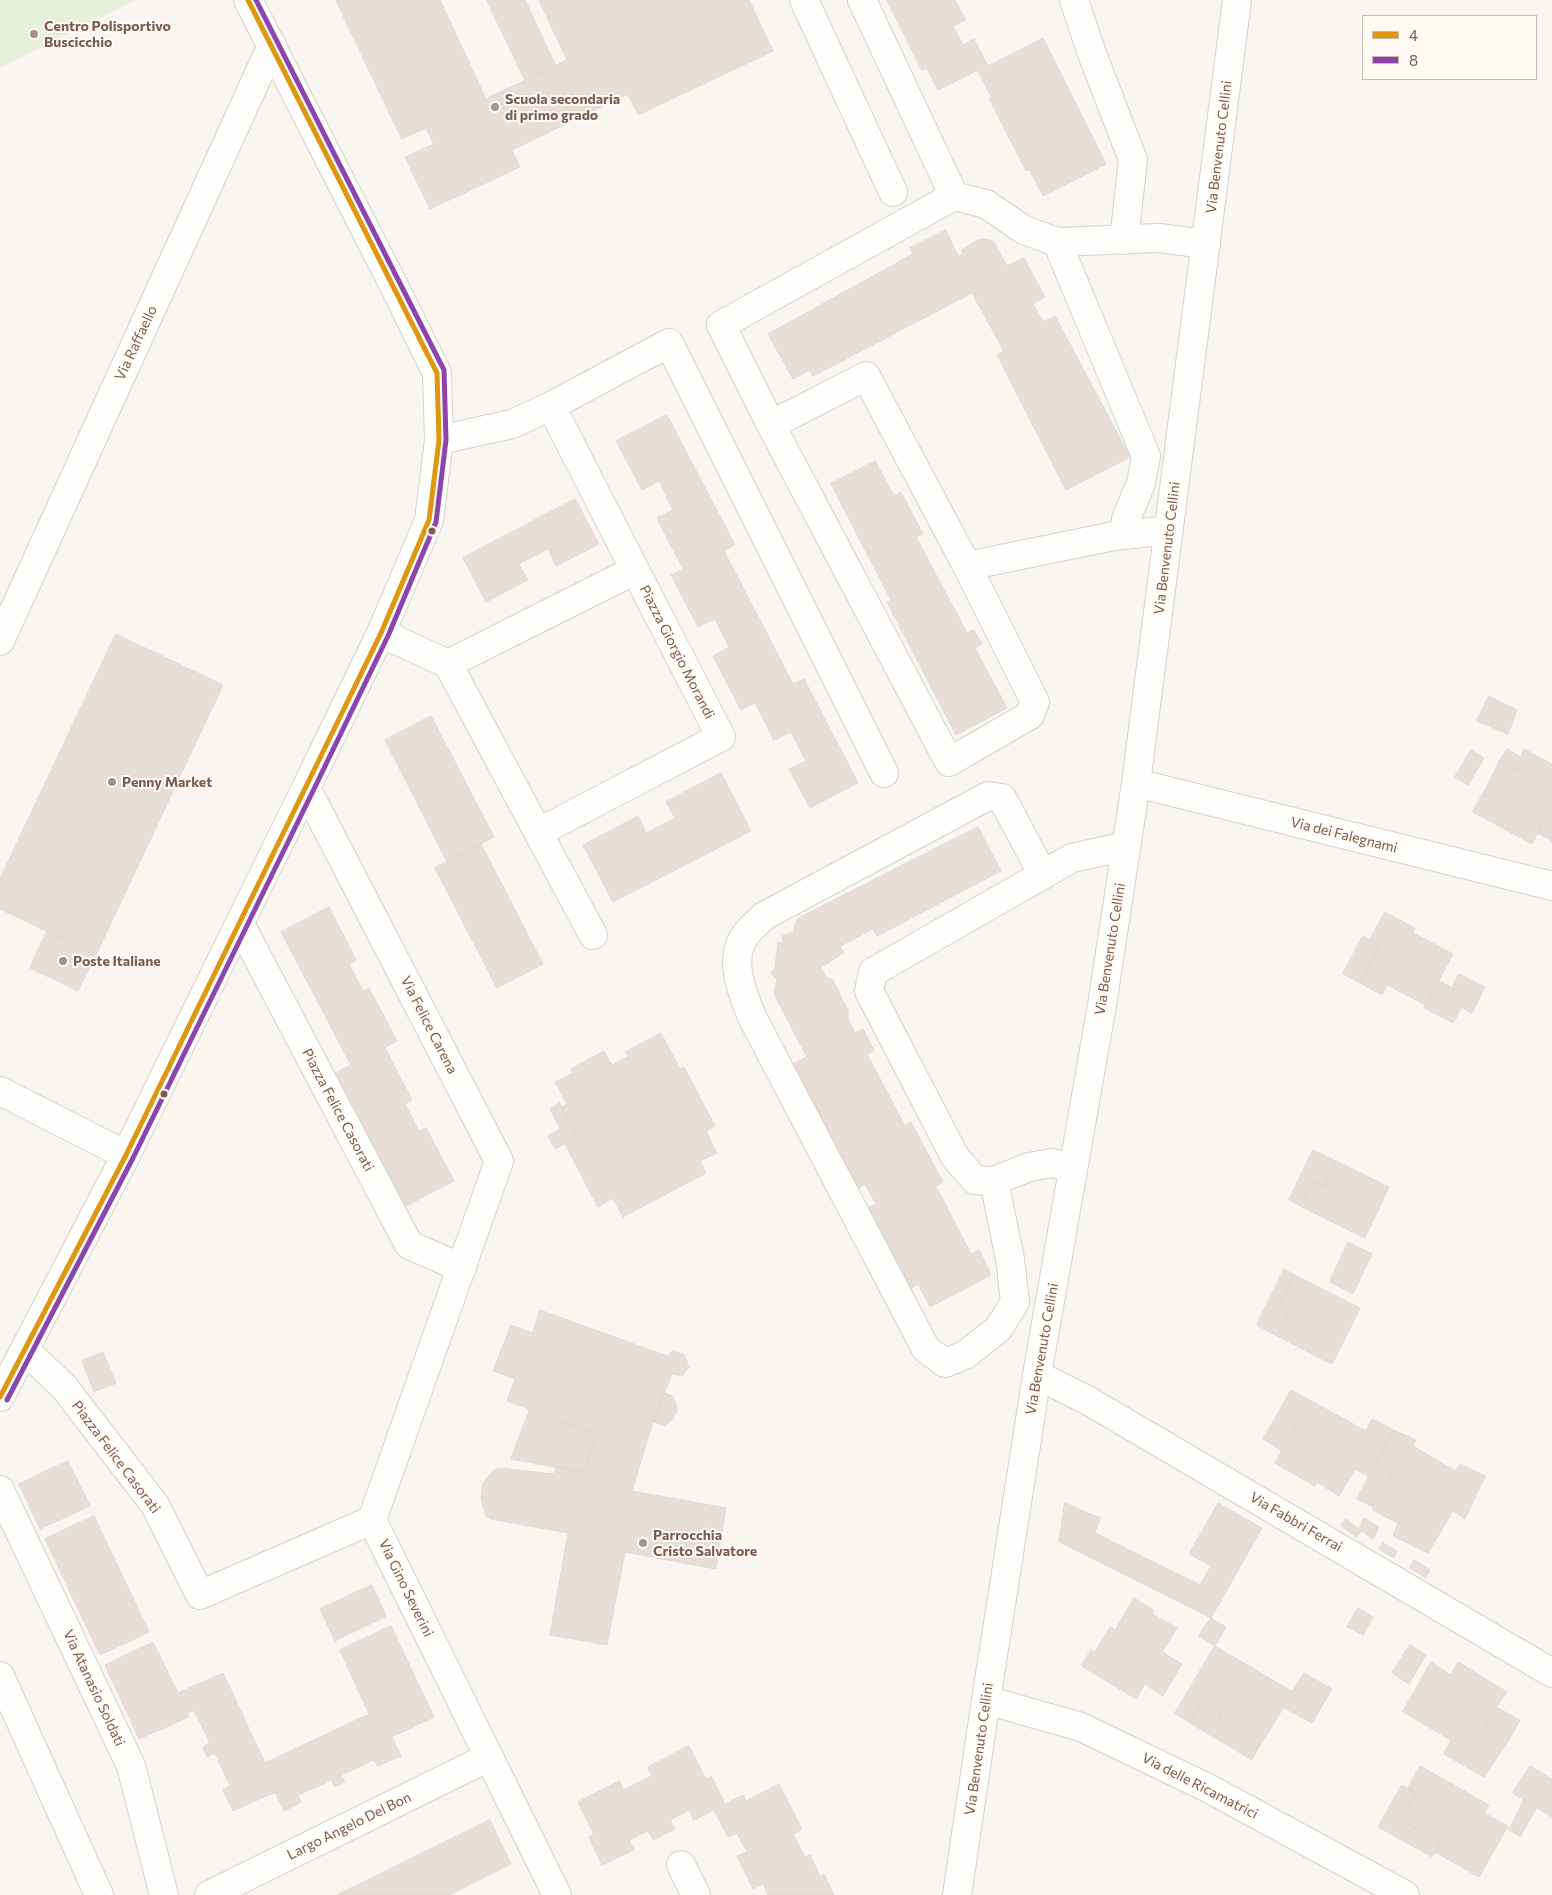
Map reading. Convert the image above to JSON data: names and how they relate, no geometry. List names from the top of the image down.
{
  "streets": {
    "street": [
      "Via Benvenuto Cellini",
      "Via Raffaello",
      "Piazza Giorgio Morandi",
      "Via dei Falegnami",
      "Via Felice Carena",
      "Piazza Felice Casorati",
      "Via Fabbri Ferrai",
      "Via Gino Severini",
      "Via Atanasio Soldati",
      "Via delle Ricamatrici",
      "Largo Angelo Del Bon"
    ]
  },
  "crossings": [
    ["Via Benvenuto Cellini", "Via dei Falegnami"],
    ["Via Benvenuto Cellini", "Via Fabbri Ferrai"],
    ["Via Benvenuto Cellini", "Via delle Ricamatrici"],
    ["Via Felice Carena", "Piazza Felice Casorati"],
    ["Piazza Felice Casorati", "Via Gino Severini"],
    ["Via Gino Severini", "Largo Angelo Del Bon"]
  ],
  "places": [
    "Centro Polisportivo Buscicchio",
    "Scuola secondaria di primo grado",
    "Penny Market",
    "Poste Italiane",
    "Parrocchia Cristo Salvatore"
  ],
  "lines": ["transit line 4", "transit line 8"],
  "legend": ["4", "8"]
}
